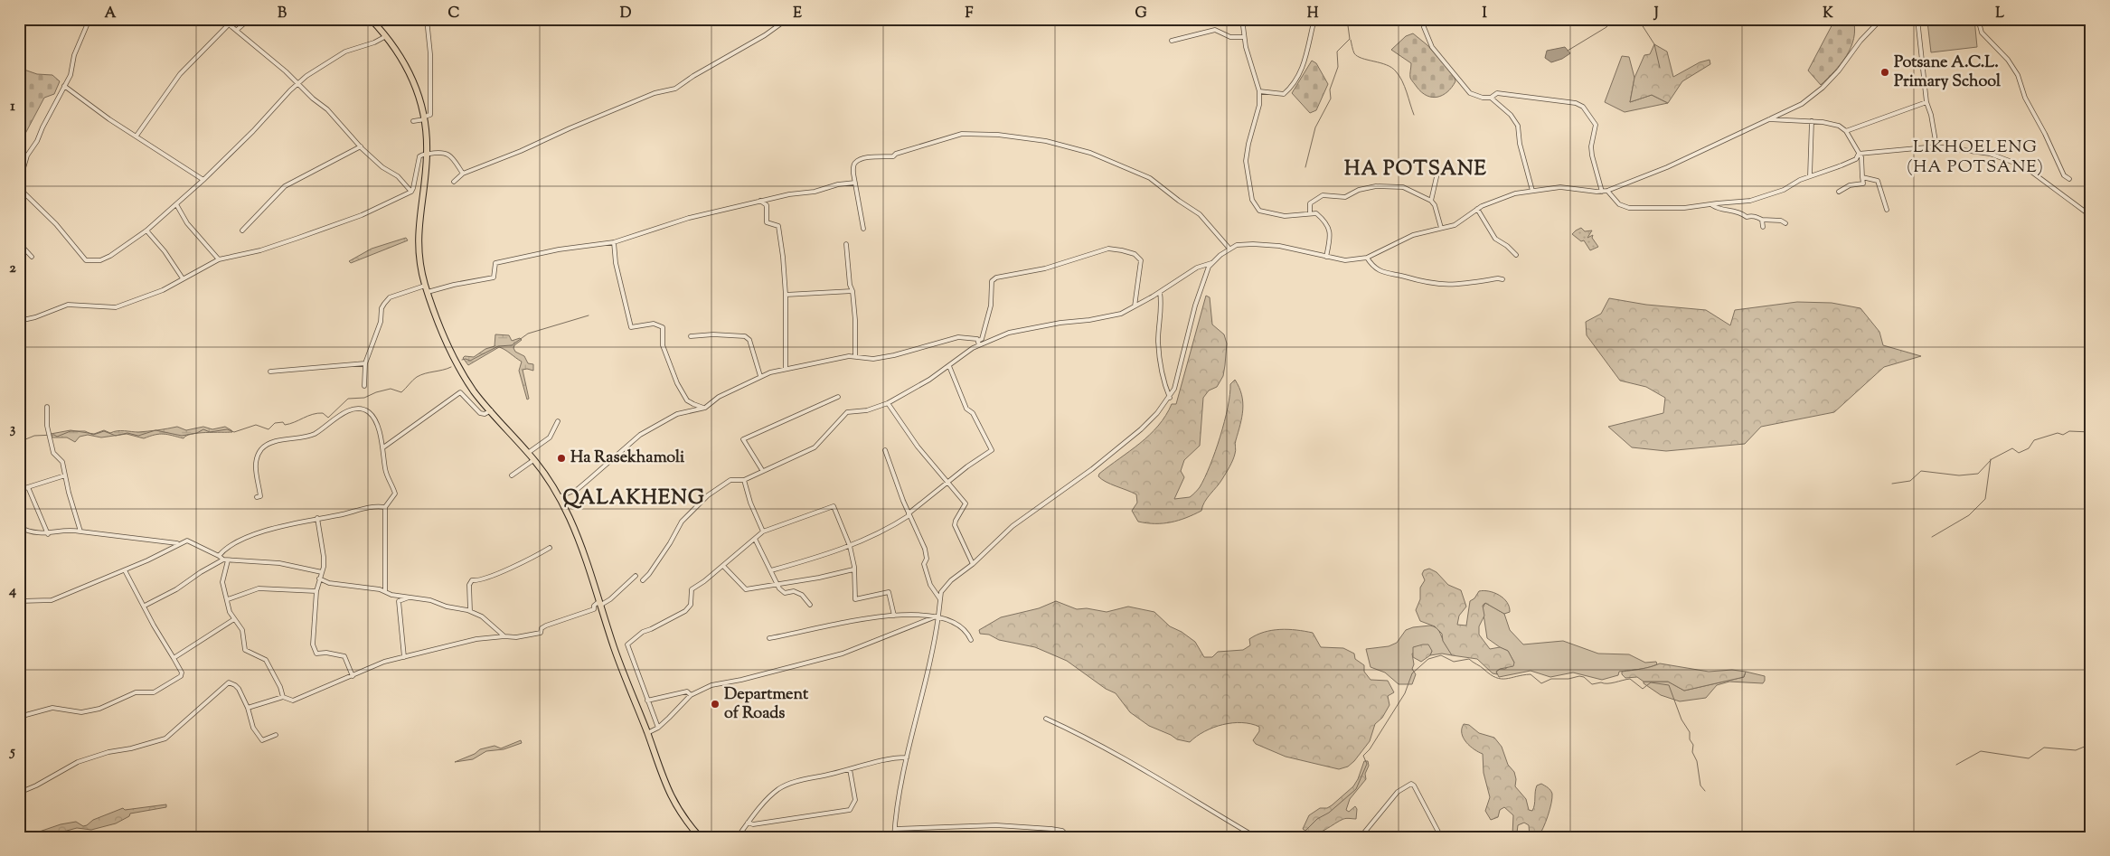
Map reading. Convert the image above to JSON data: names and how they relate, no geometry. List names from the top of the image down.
{
  "districts": ["LIKHOELENG (HA POTSANE)", "HA POTSANE", "QALAKHENG"],
  "places": ["Potsane A.C.L. Primary School", "Ha Rasekhamoli", "Department of Roads"],
  "grid": {
    "columns": [
      "A",
      "B",
      "C",
      "D",
      "E",
      "F",
      "G",
      "H",
      "I",
      "J",
      "K",
      "L"
    ],
    "rows": [
      "1",
      "2",
      "3",
      "4",
      "5"
    ]
  }
}
